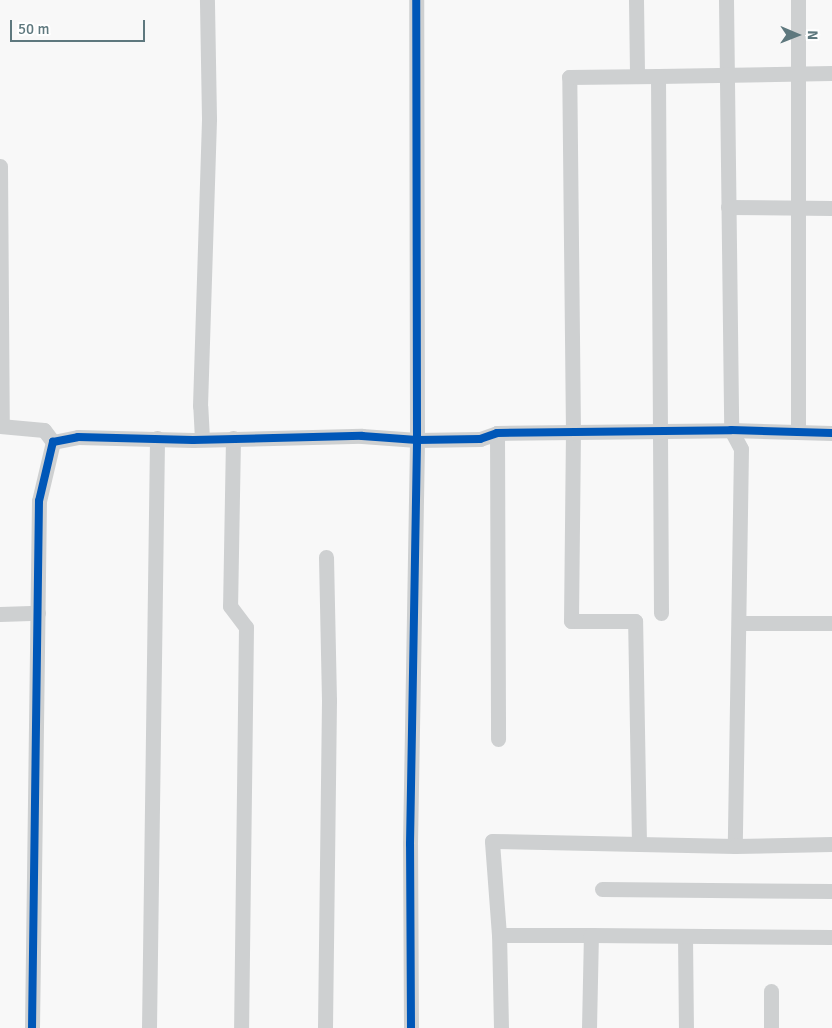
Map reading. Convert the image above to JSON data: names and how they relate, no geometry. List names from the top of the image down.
{
  "scale_bar": "50 m",
  "north": "right"
}
